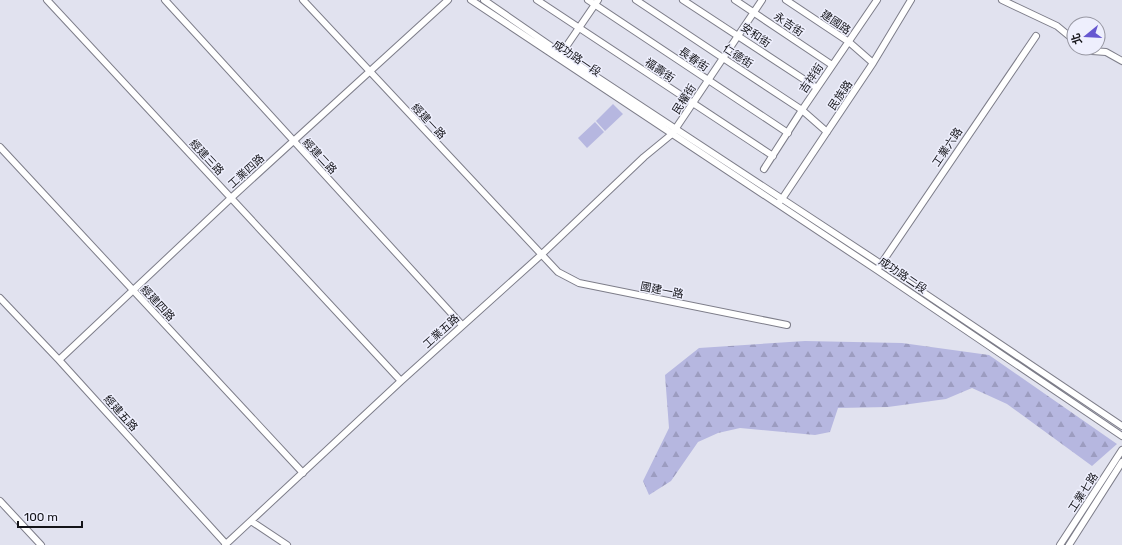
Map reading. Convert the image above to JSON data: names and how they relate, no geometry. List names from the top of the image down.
{
  "streets": {
    "street": [
      "建國路",
      "永吉街",
      "安和街",
      "仁德街",
      "成功路一段",
      "長春街",
      "福壽街",
      "吉祥街",
      "民族路",
      "民權街",
      "經建一路",
      "工業六路",
      "經建二路",
      "經建三路",
      "工業四路",
      "成功路二段",
      "國建一路",
      "經建四路",
      "工業五路",
      "經建五路",
      "工業七路"
    ]
  },
  "crossings": [
    ["建國路", "吉祥街"],
    ["建國路", "民族路"],
    ["永吉街", "吉祥街"],
    ["永吉街", "民權街"],
    ["安和街", "吉祥街"],
    ["安和街", "民權街"],
    ["仁德街", "吉祥街"],
    ["仁德街", "民族路"],
    ["仁德街", "民權街"],
    ["成功路一段", "民權街"],
    ["成功路一段", "成功路二段"],
    ["成功路一段", "工業五路"],
    ["長春街", "吉祥街"],
    ["長春街", "民權街"],
    ["福壽街", "吉祥街"],
    ["福壽街", "民權街"],
    ["民族路", "成功路二段"],
    ["民權街", "成功路二段"],
    ["民權街", "工業五路"],
    ["經建一路", "工業四路"],
    ["經建一路", "國建一路"],
    ["經建一路", "工業五路"],
    ["工業六路", "成功路二段"],
    ["經建二路", "工業四路"],
    ["經建二路", "工業五路"],
    ["經建三路", "工業四路"],
    ["經建三路", "工業五路"],
    ["工業四路", "經建四路"],
    ["工業四路", "經建五路"],
    ["成功路二段", "工業五路"],
    ["國建一路", "工業五路"],
    ["經建四路", "工業五路"],
    ["工業五路", "經建五路"]
  ],
  "scale_bar": "100 m",
  "north": "left"
}
